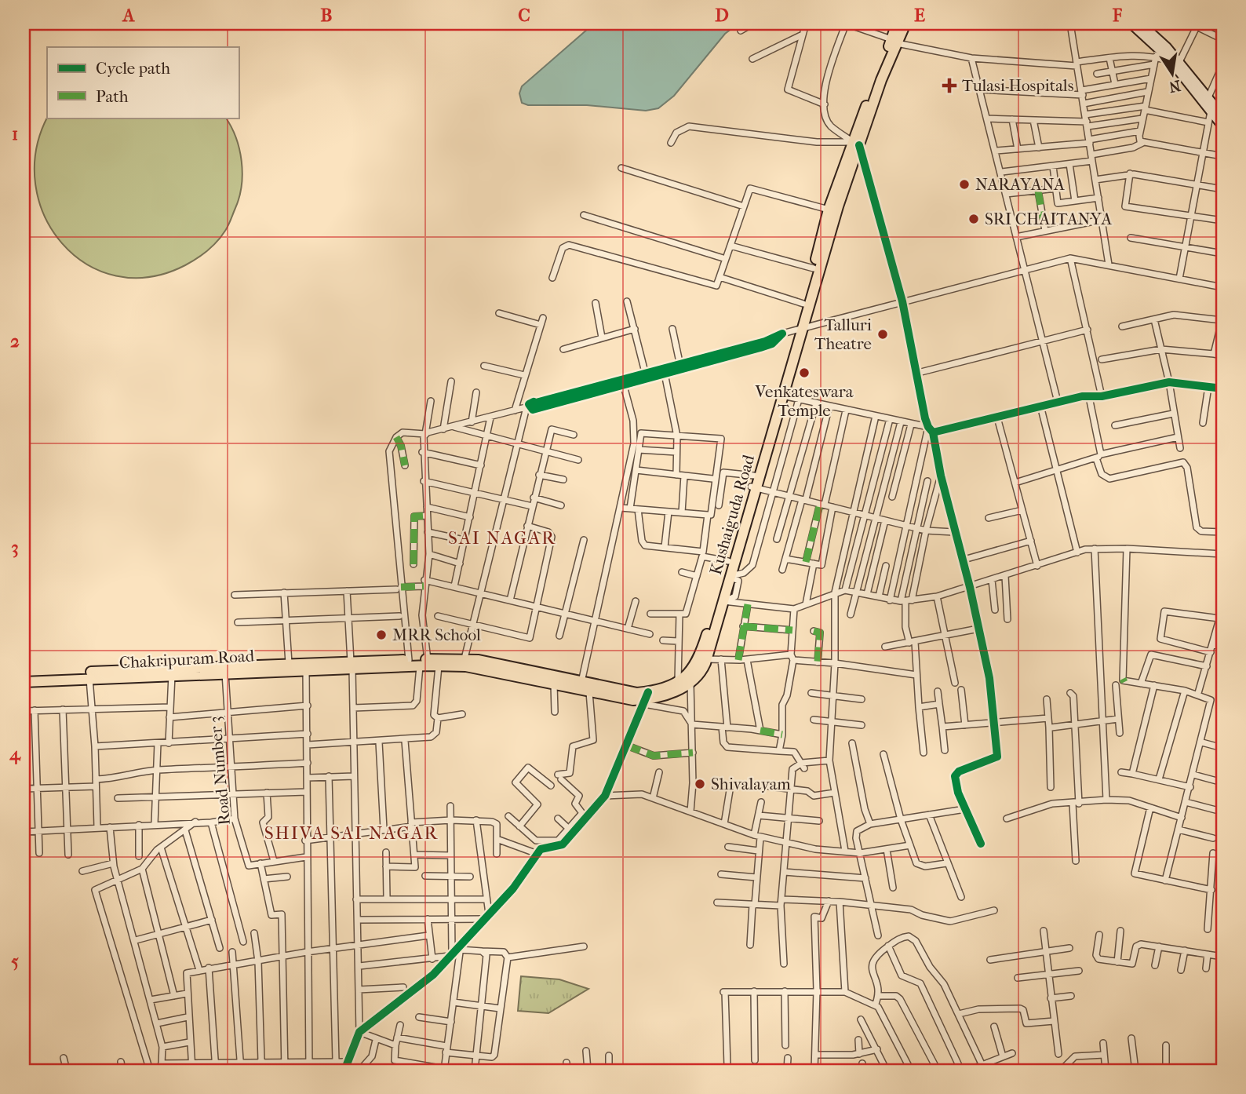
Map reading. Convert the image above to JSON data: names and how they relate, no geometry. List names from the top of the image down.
{
  "streets": {
    "main road": ["Kushaiguda Road", "Chakripuram Road"],
    "street": ["Road Number 3"]
  },
  "crossings": [
    ["Kushaiguda Road", "Chakripuram Road"],
    ["Chakripuram Road", "Road Number 3"]
  ],
  "districts": ["SAI NAGAR", "SHIVA SAI NAGAR"],
  "places": {
    "health": ["Tulasi Hospitals"],
    "other": [
      "NARAYANA",
      "SRI CHAITANYA",
      "Talluri Theatre",
      "Venkateswara Temple",
      "MRR School",
      "Shivalayam"
    ]
  },
  "legend": ["Cycle path", "Path"],
  "north": "bottom",
  "grid": {
    "columns": [
      "A",
      "B",
      "C",
      "D",
      "E",
      "F"
    ],
    "rows": [
      "1",
      "2",
      "3",
      "4",
      "5"
    ]
  }
}
